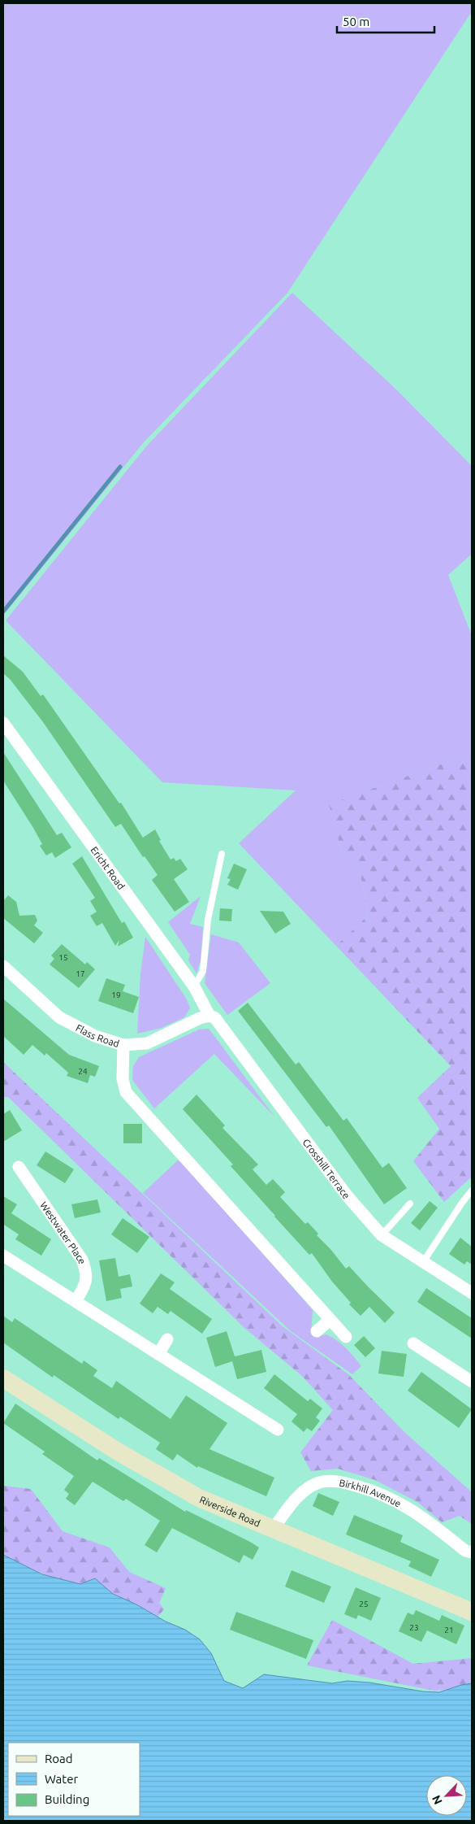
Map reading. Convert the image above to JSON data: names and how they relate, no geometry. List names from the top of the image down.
{
  "streets": {
    "main road": ["Riverside Road"],
    "street": [
      "Ericht Road",
      "Flass Road",
      "Crosshill Terrace",
      "Westwater Place",
      "Birkhill Avenue"
    ]
  },
  "crossings": [
    ["Ericht Road", "Flass Road"],
    ["Ericht Road", "Crosshill Terrace"],
    ["Flass Road", "Crosshill Terrace"],
    ["Birkhill Avenue", "Riverside Road"]
  ],
  "house_numbers": [
    "15",
    "17",
    "19",
    "24",
    "25",
    "23",
    "21"
  ],
  "legend": ["Road", "Water", "Building"],
  "scale_bar": "50 m",
  "north": "bottom left"
}
